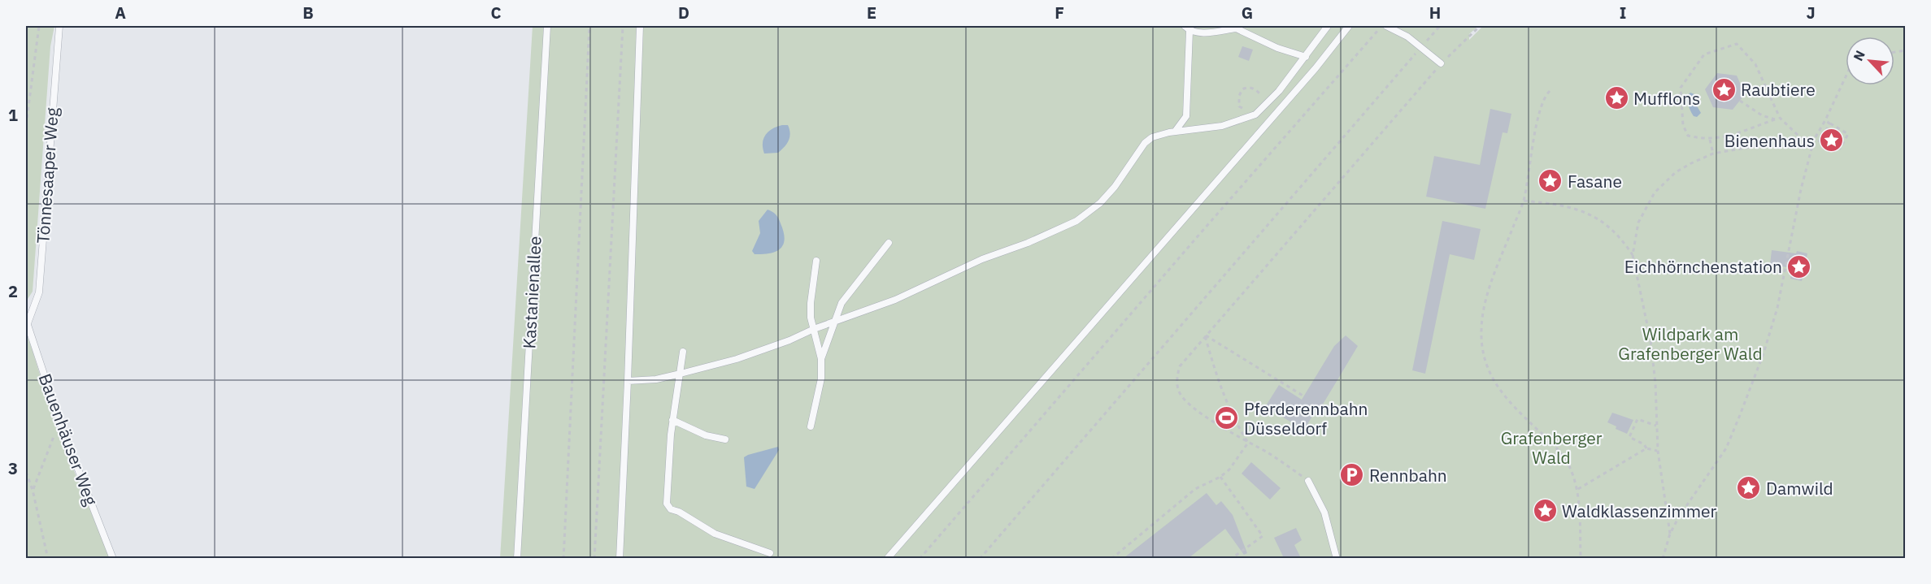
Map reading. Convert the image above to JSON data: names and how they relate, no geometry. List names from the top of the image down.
{
  "streets": {
    "lane": ["Tönnesaaper Weg", "Kastanienallee", "Bauenhäuser Weg"]
  },
  "crossings": [
    ["Tönnesaaper Weg", "Bauenhäuser Weg"]
  ],
  "parks": ["Wildpark am Grafenberger Wald", "Grafenberger Wald"],
  "places": {
    "place": [
      "Raubtiere",
      "Mufflons",
      "Bienenhaus",
      "Fasane",
      "Eichhörnchenstation",
      "Damwild",
      "Waldklassenzimmer"
    ],
    "sports": ["Pferderennbahn Düsseldorf"],
    "parking": ["Rennbahn"]
  },
  "north": "top left",
  "grid": {
    "columns": [
      "A",
      "B",
      "C",
      "D",
      "E",
      "F",
      "G",
      "H",
      "I",
      "J"
    ],
    "rows": ["1", "2", "3"]
  }
}
